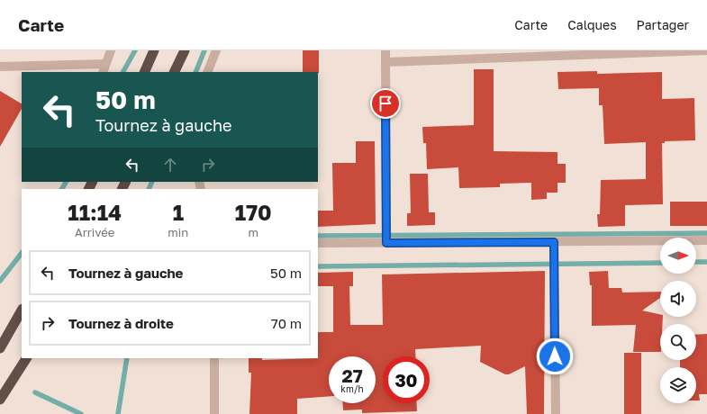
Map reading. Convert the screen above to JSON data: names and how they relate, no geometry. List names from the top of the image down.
{
  "north": "right",
  "page": {
    "header": "Carte",
    "nav": ["Carte", "Calques", "Partager"],
    "turn": ["50 m", "Tournez à gauche"],
    "eta": [
      "11:14",
      "Arrivée",
      "1",
      "min",
      "170",
      "m"
    ],
    "list": [
      {
        "name": "Tournez à gauche",
        "value": "50 m"
      },
      {
        "name": "Tournez à droite",
        "value": "70 m"
      }
    ],
    "speed": "27 km/h",
    "limit": "30"
  }
}
